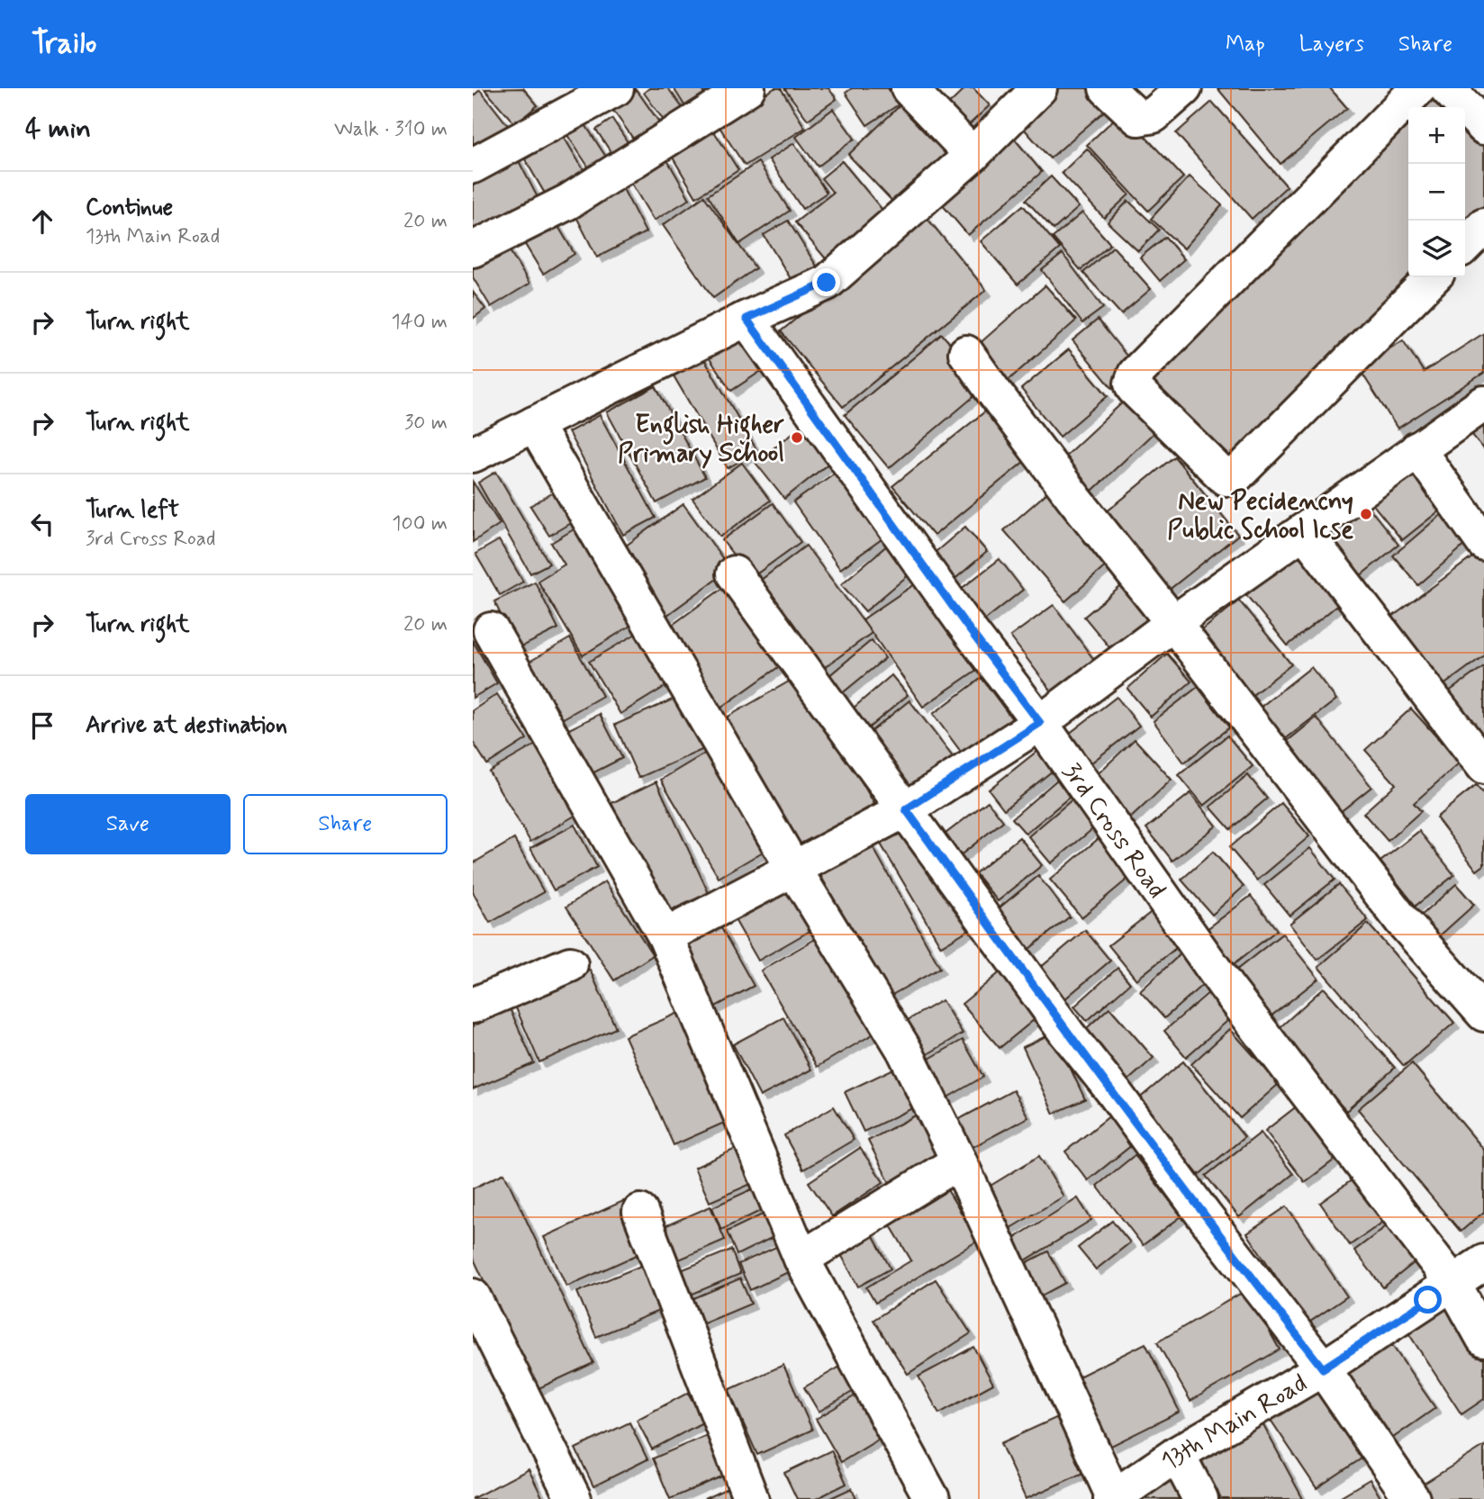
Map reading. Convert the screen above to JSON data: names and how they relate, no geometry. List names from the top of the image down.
{
  "streets": {
    "street": ["3rd Cross Road", "13th Main Road"]
  },
  "crossings": [
    ["3rd Cross Road", "13th Main Road"]
  ],
  "places": ["English Higher Primary School", "New Pecidencny Public School Icse"],
  "page": {
    "header": "Trailo",
    "nav": ["Map", "Layers", "Share"],
    "heading": ["4 min", "Walk · 310 m"],
    "map_buttons": ["+", "−"],
    "list": [
      ["Continue", "13th Main Road", "20 m"],
      ["Turn right", "140 m"],
      ["Turn right", "30 m"],
      ["Turn left", "3rd Cross Road", "100 m"],
      ["Turn right", "20 m"],
      "Arrive at destination"
    ],
    "buttons": ["Save", "Share"]
  }
}
